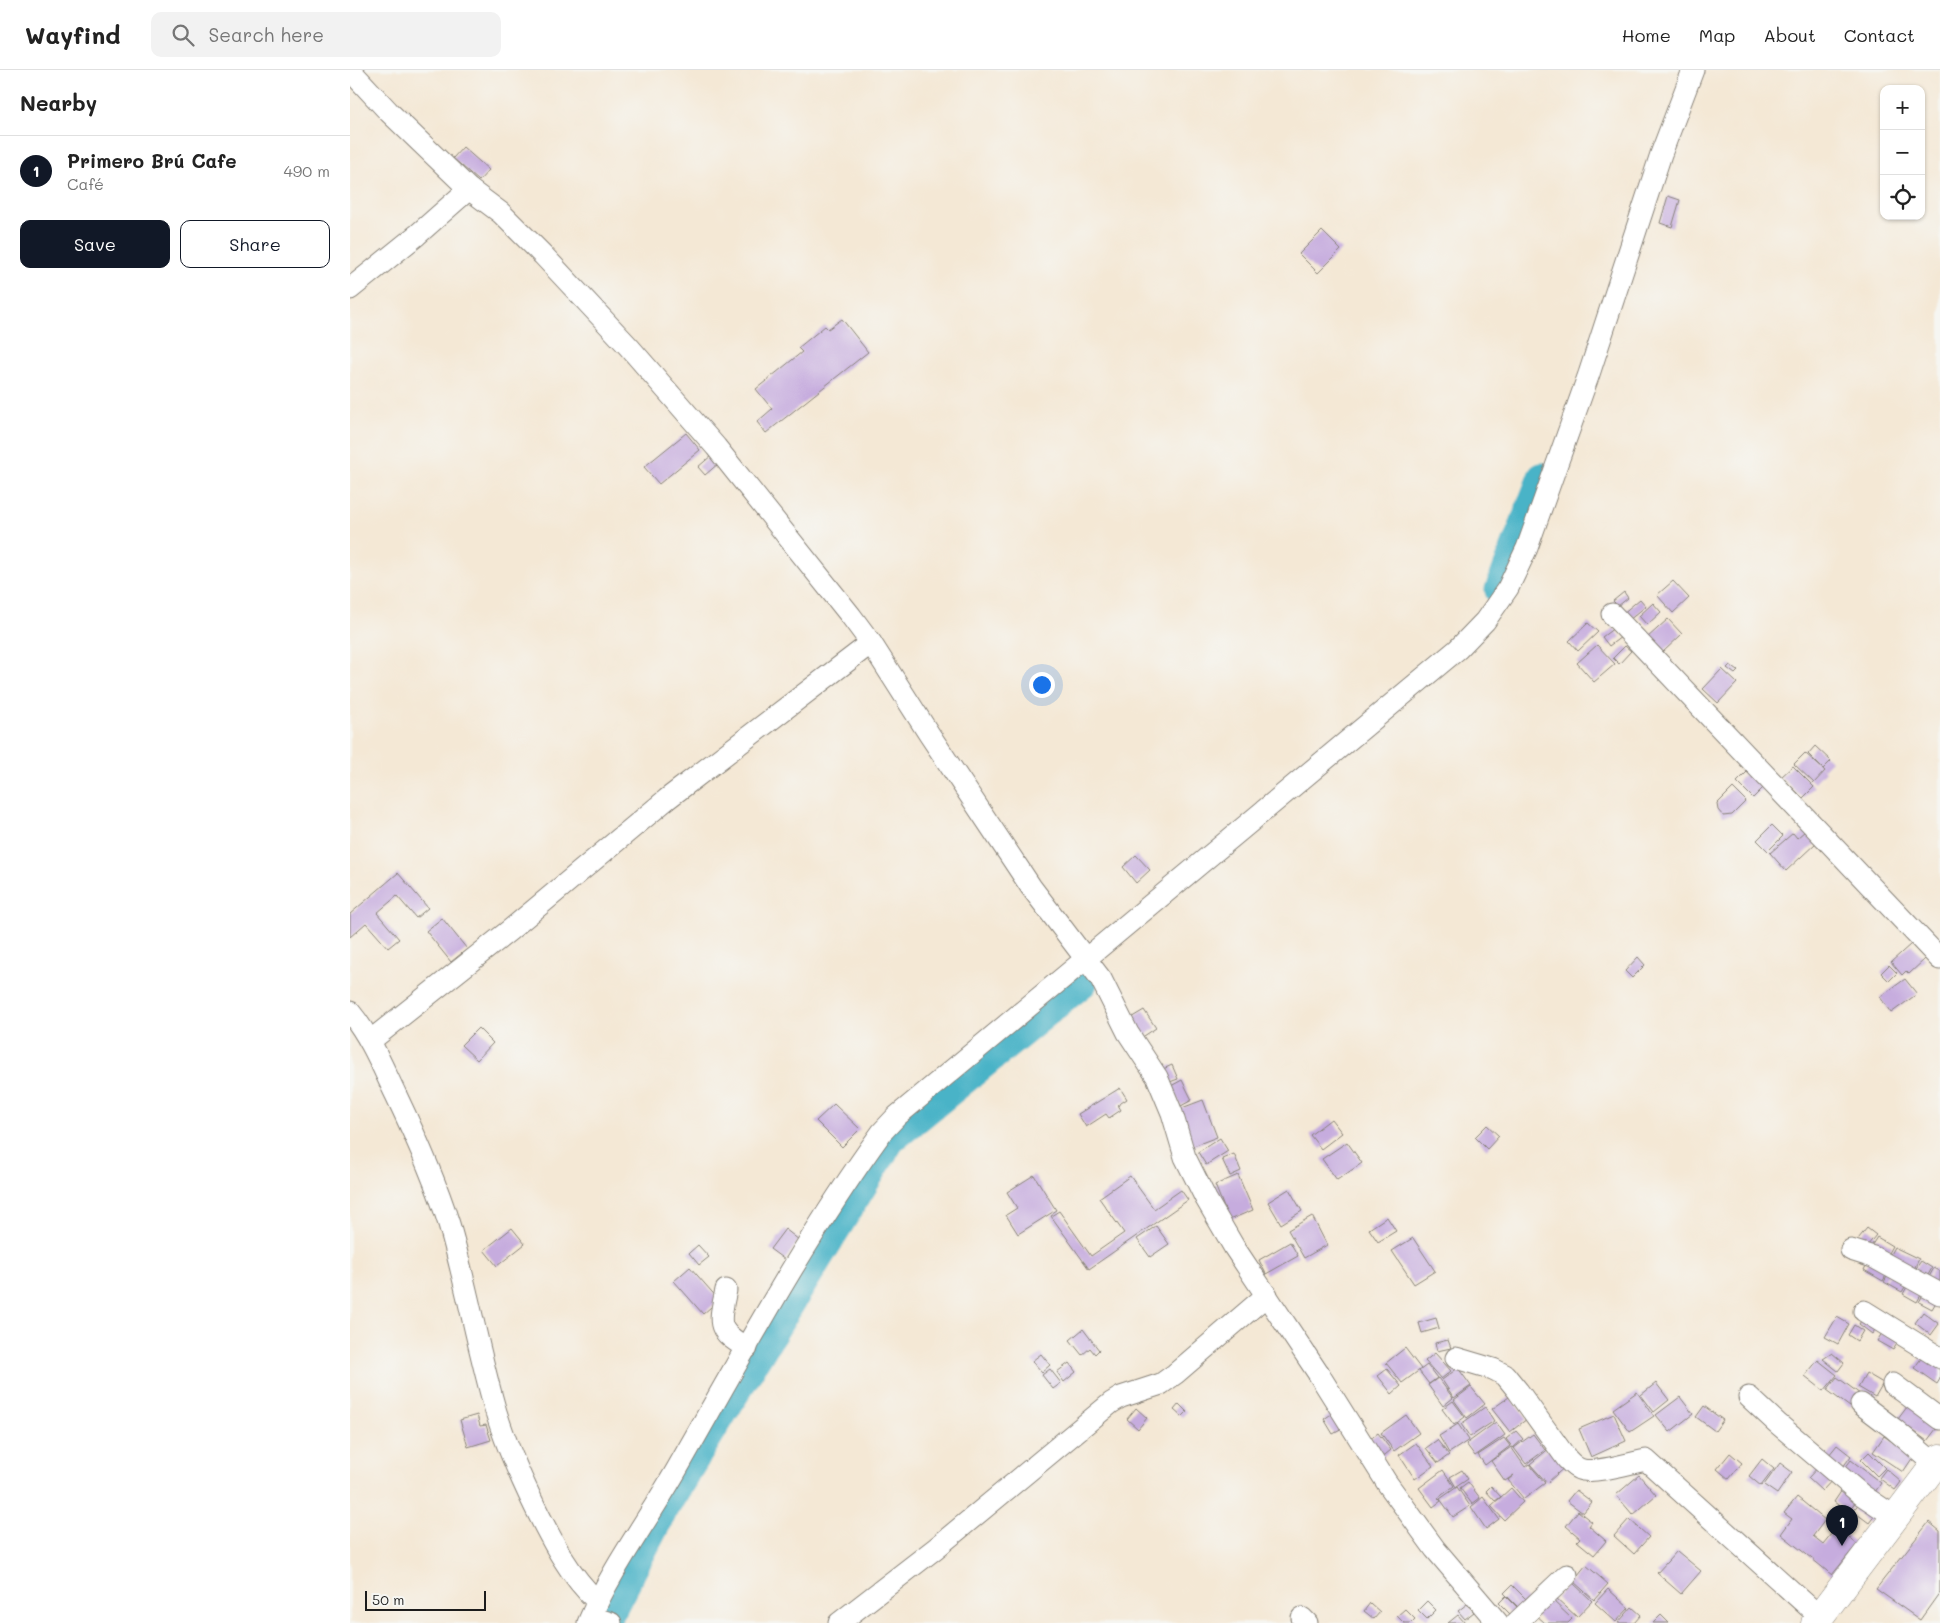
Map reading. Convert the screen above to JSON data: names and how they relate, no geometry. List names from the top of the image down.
{
  "scale_bar": "50 m",
  "page": {
    "header": "Wayfind",
    "search": "Search here",
    "nav": [
      "Home",
      "Map",
      "About",
      "Contact"
    ],
    "heading": "Nearby",
    "map_buttons": ["+", "−"],
    "list": [
      {
        "mark": "1",
        "name": "Primero Brú Cafe",
        "note": "Café",
        "value": "490 m"
      }
    ],
    "buttons": ["Save", "Share"],
    "pins": "1",
    "scale": "50 m"
  }
}
